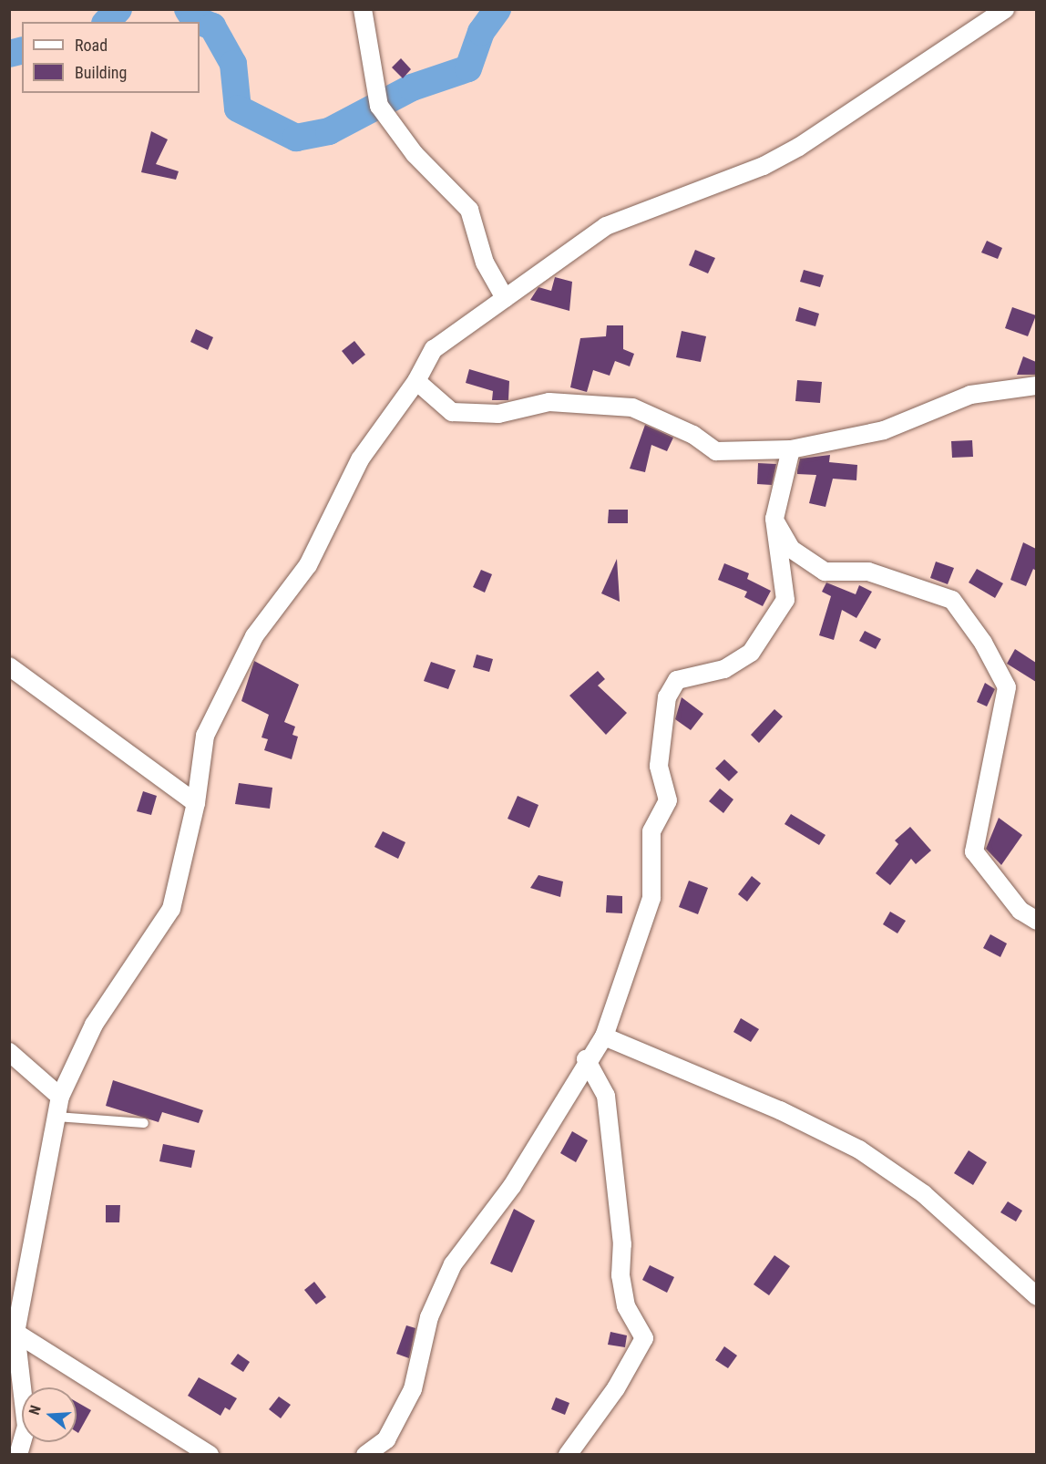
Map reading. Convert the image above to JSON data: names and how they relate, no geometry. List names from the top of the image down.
{
  "legend": ["Road", "Building"],
  "north": "left"
}
